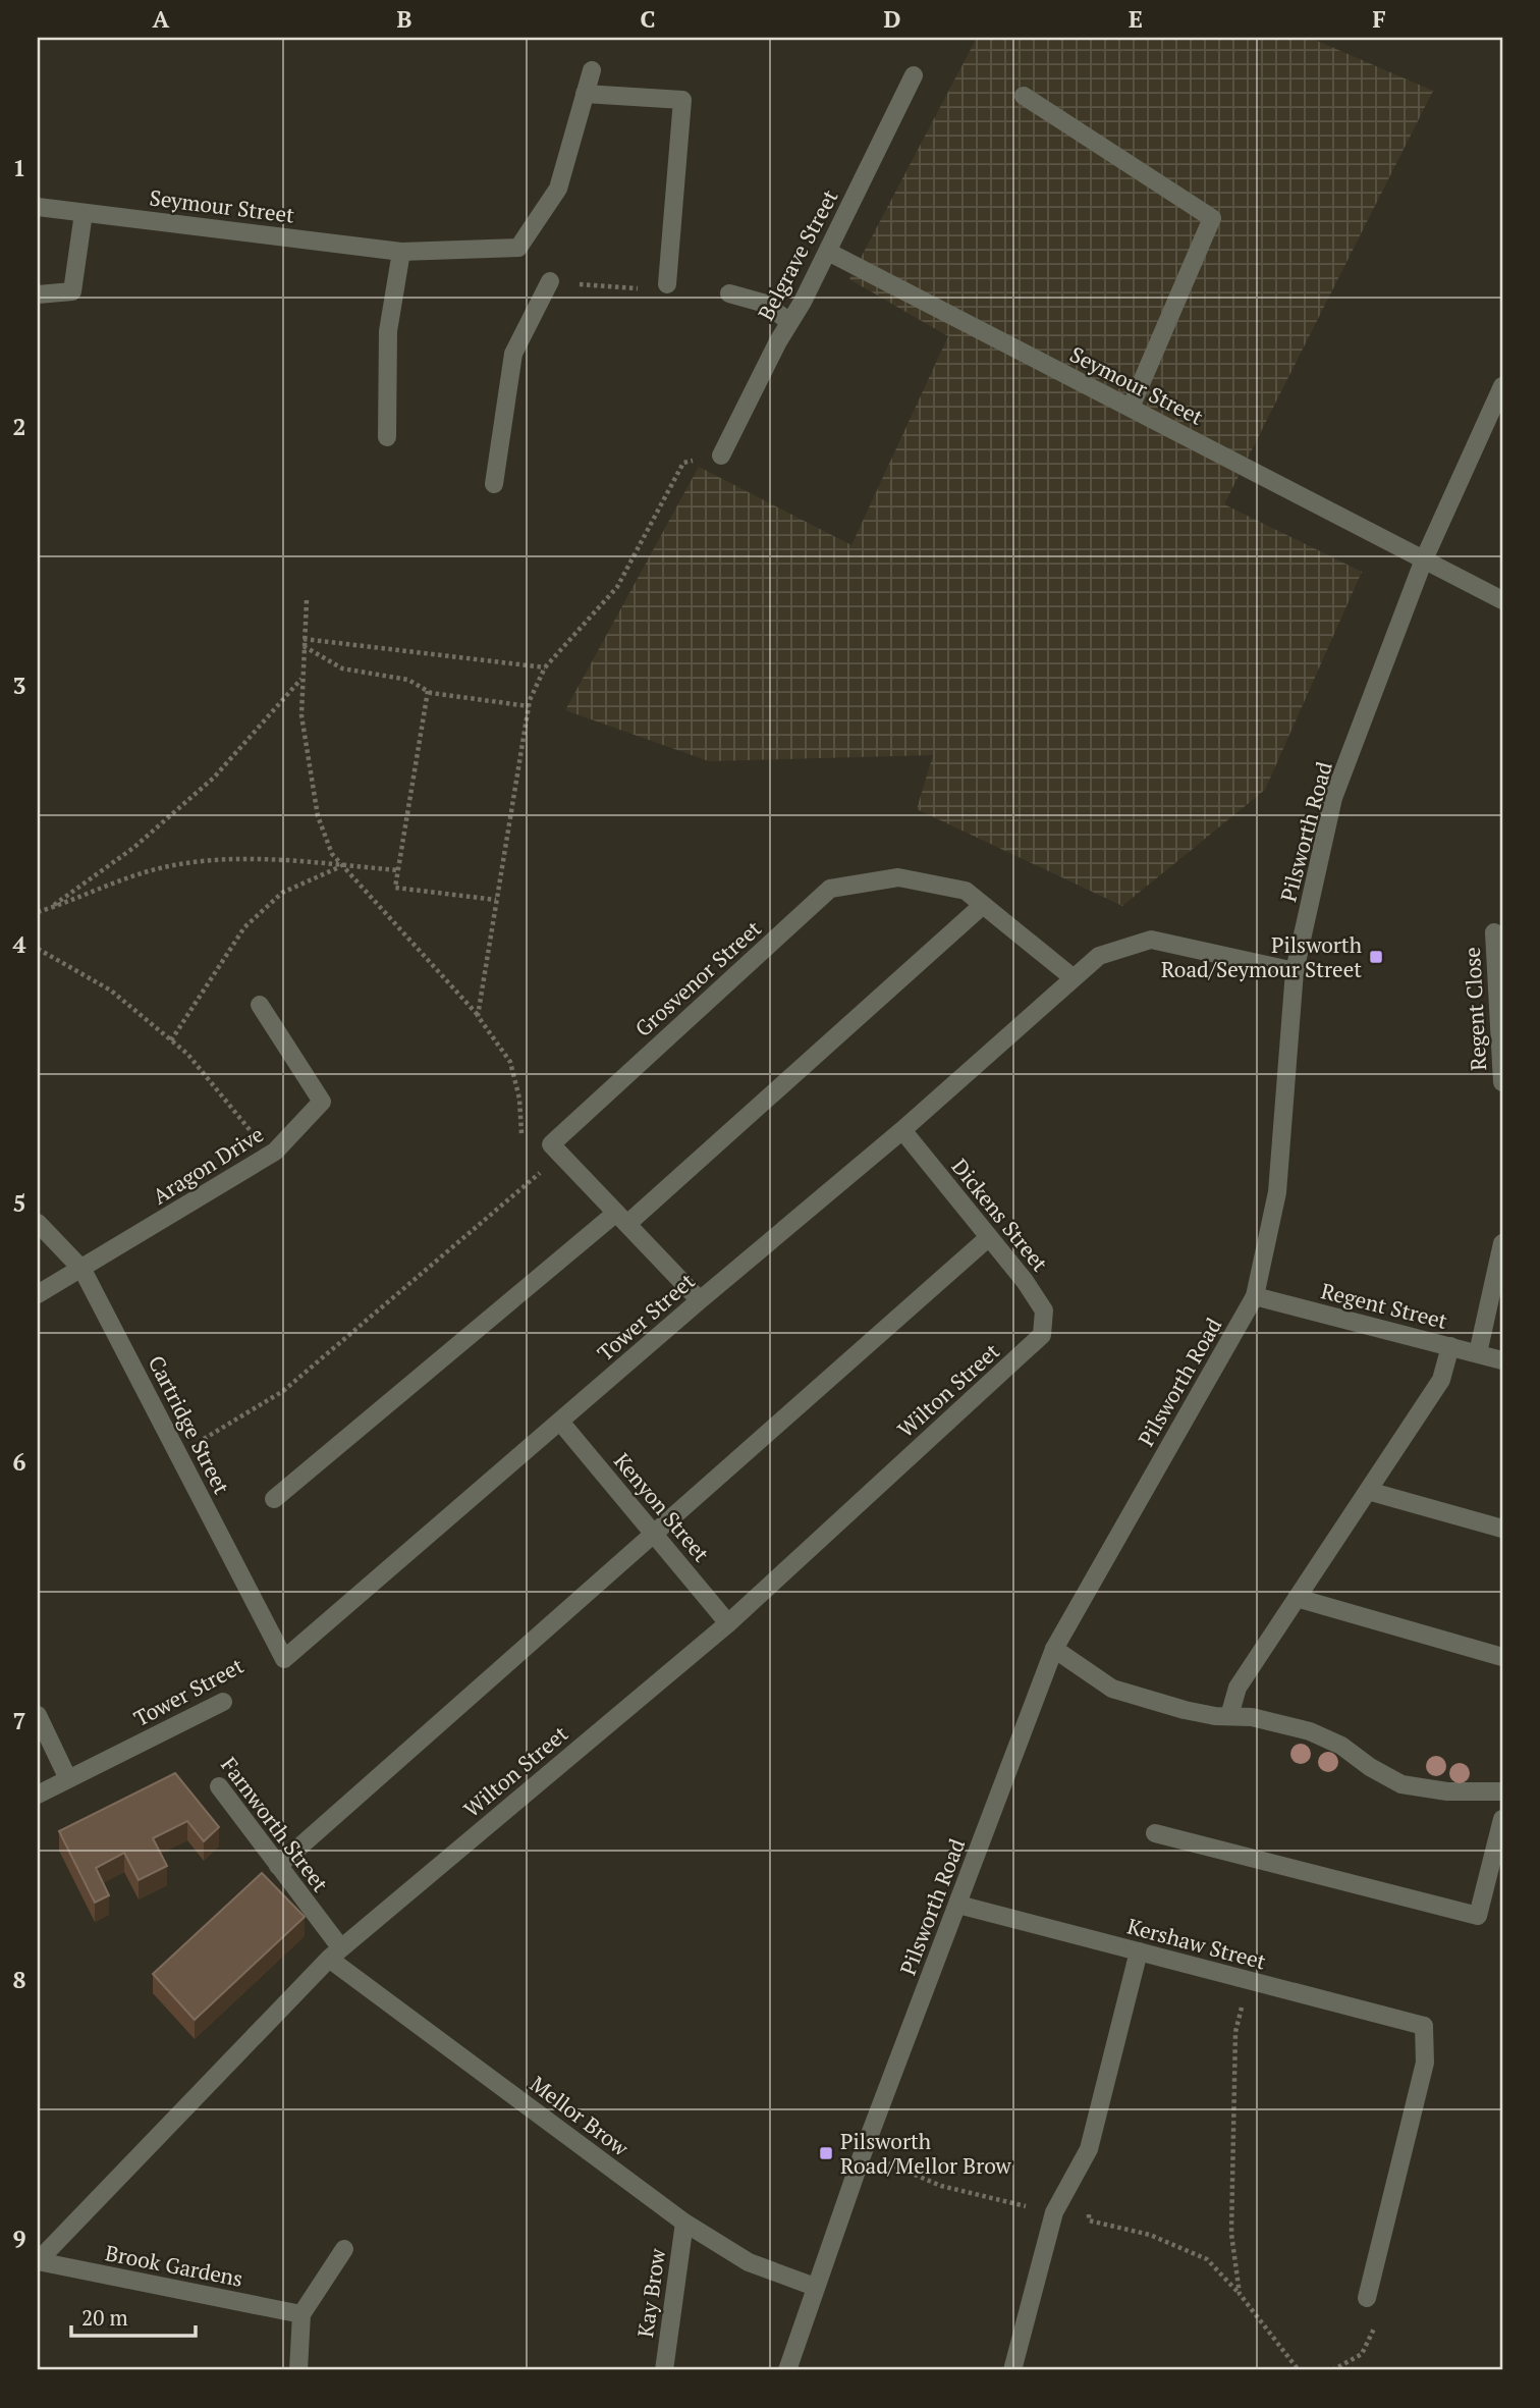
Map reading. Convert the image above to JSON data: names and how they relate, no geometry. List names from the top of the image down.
{
  "streets": {
    "street": [
      "Seymour Street",
      "Belgrave Street",
      "Pilsworth Road",
      "Grosvenor Street",
      "Regent Close",
      "Aragon Drive",
      "Dickens Street",
      "Regent Street",
      "Tower Street",
      "Wilton Street",
      "Cartridge Street",
      "Kenyon Street",
      "Farnworth Street",
      "Kershaw Street",
      "Mellor Brow",
      "Brook Gardens",
      "Kay Brow"
    ]
  },
  "crossings": [
    ["Seymour Street", "Belgrave Street"],
    ["Seymour Street", "Pilsworth Road"],
    ["Pilsworth Road", "Regent Street"],
    ["Pilsworth Road", "Tower Street"],
    ["Pilsworth Road", "Kershaw Street"],
    ["Pilsworth Road", "Mellor Brow"],
    ["Grosvenor Street", "Tower Street"],
    ["Aragon Drive", "Cartridge Street"],
    ["Dickens Street", "Tower Street"],
    ["Dickens Street", "Wilton Street"],
    ["Tower Street", "Cartridge Street"],
    ["Tower Street", "Kenyon Street"],
    ["Wilton Street", "Kenyon Street"],
    ["Wilton Street", "Farnworth Street"],
    ["Wilton Street", "Mellor Brow"],
    ["Wilton Street", "Brook Gardens"],
    ["Farnworth Street", "Mellor Brow"],
    ["Mellor Brow", "Kay Brow"]
  ],
  "places": {
    "transit": ["Pilsworth Road/Seymour Street", "Pilsworth Road/Mellor Brow"]
  },
  "scale_bar": "20 m",
  "grid": {
    "columns": [
      "A",
      "B",
      "C",
      "D",
      "E",
      "F"
    ],
    "rows": [
      "1",
      "2",
      "3",
      "4",
      "5",
      "6",
      "7",
      "8",
      "9"
    ]
  }
}
